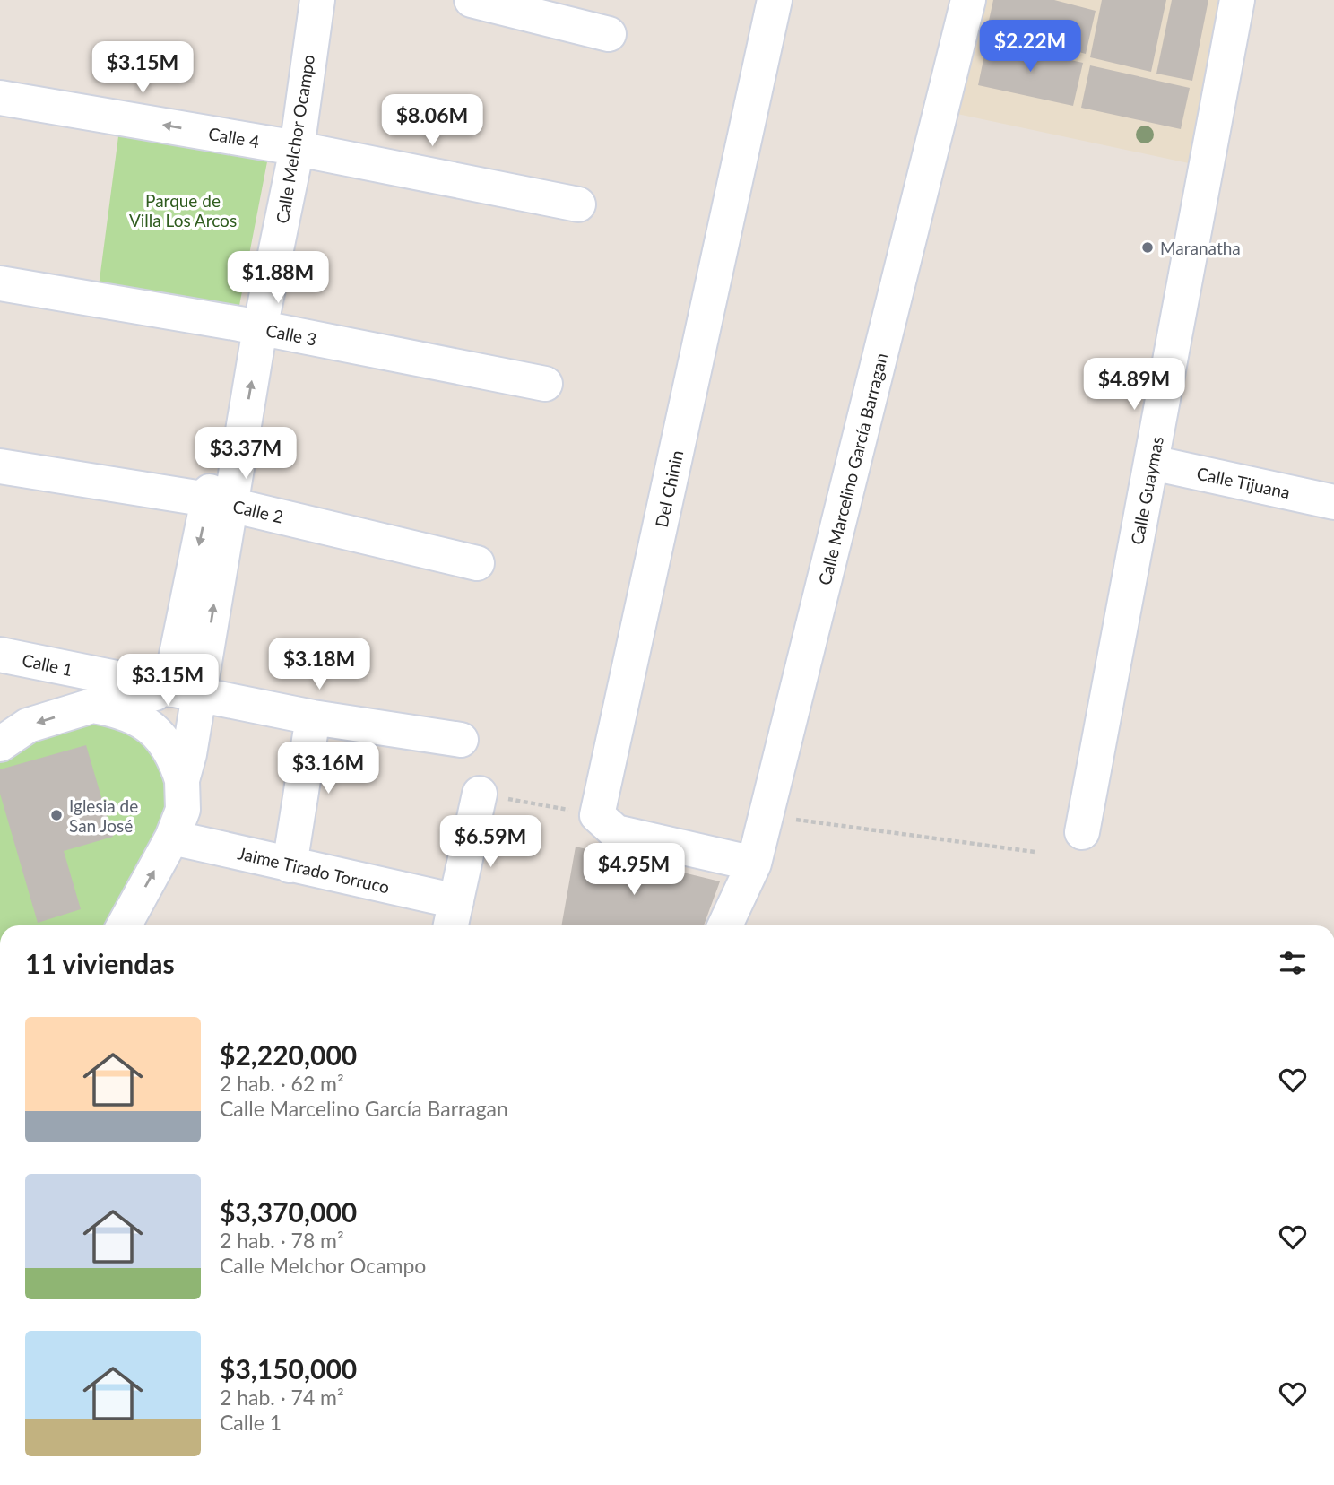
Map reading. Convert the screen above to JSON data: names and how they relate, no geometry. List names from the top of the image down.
{
  "streets": {
    "street": [
      "Calle 4",
      "Calle Melchor Ocampo",
      "Calle 3",
      "Calle Marcelino García Barragan",
      "Calle Tijuana",
      "Del Chinin",
      "Calle Guaymas",
      "Calle 2",
      "Calle 1",
      "Jaime Tirado Torruco"
    ]
  },
  "crossings": [
    ["Calle 4", "Calle Melchor Ocampo"],
    ["Calle Melchor Ocampo", "Calle 3"],
    ["Calle Melchor Ocampo", "Calle 2"],
    ["Calle Melchor Ocampo", "Calle 1"],
    ["Calle Melchor Ocampo", "Jaime Tirado Torruco"],
    ["Calle Tijuana", "Calle Guaymas"]
  ],
  "one_way": ["Calle 4"],
  "parks": ["Parque de Villa Los Arcos"],
  "places": ["Maranatha", "Iglesia de San José"],
  "page": {
    "price": [
      "$2.22M",
      "$3.15M",
      "$8.06M",
      "$1.88M",
      "$4.89M",
      "$3.37M",
      "$3.18M",
      "$3.15M",
      "$3.16M",
      "$6.59M",
      "$4.95M"
    ],
    "heading": "11 viviendas",
    "list": [
      {
        "name": "$2,220,000",
        "note": "2 hab. · 62 m² · Calle Marcelino García Barragan"
      },
      {
        "name": "$3,370,000",
        "note": "2 hab. · 78 m² · Calle Melchor Ocampo"
      },
      {
        "name": "$3,150,000",
        "note": "2 hab. · 74 m² · Calle 1"
      }
    ]
  }
}
